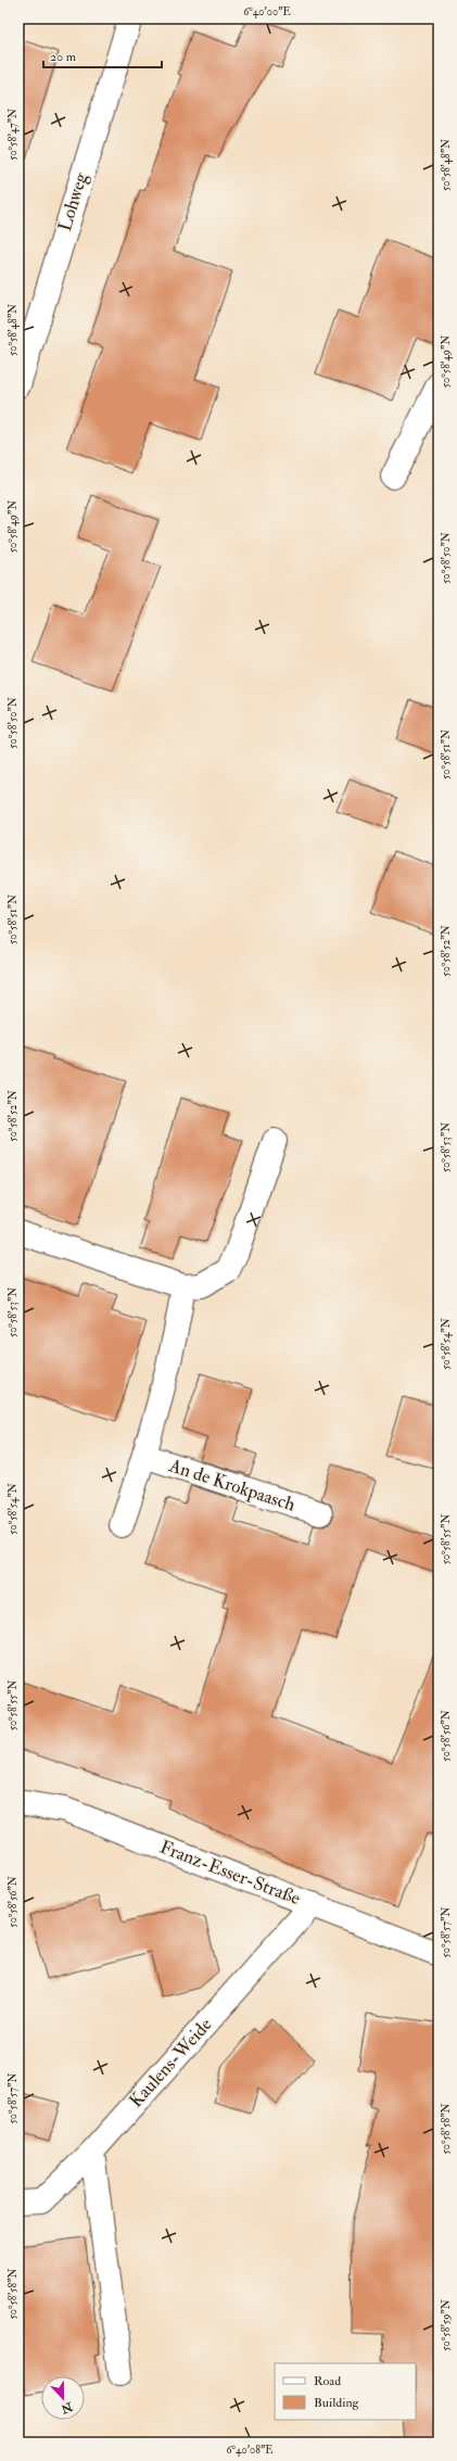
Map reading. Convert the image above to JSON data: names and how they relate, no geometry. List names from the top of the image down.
{
  "streets": {
    "street": [
      "Lohweg",
      "An de Krokpaasch",
      "Franz-Esser-Straße",
      "Kaulens-Weide"
    ]
  },
  "crossings": [
    ["Franz-Esser-Straße", "Kaulens-Weide"]
  ],
  "legend": ["Road", "Building"],
  "scale_bar": "20 m",
  "north": "bottom",
  "coordinates": [
    "6°40'00\"E",
    "50°58'47\"N",
    "50°58'48\"N",
    "50°58'49\"N",
    "50°58'50\"N",
    "50°58'51\"N",
    "50°58'52\"N",
    "50°58'53\"N",
    "50°58'54\"N",
    "50°58'55\"N",
    "50°58'56\"N",
    "50°58'57\"N",
    "50°58'58\"N",
    "50°58'59\"N",
    "6°40'08\"E"
  ]
}
